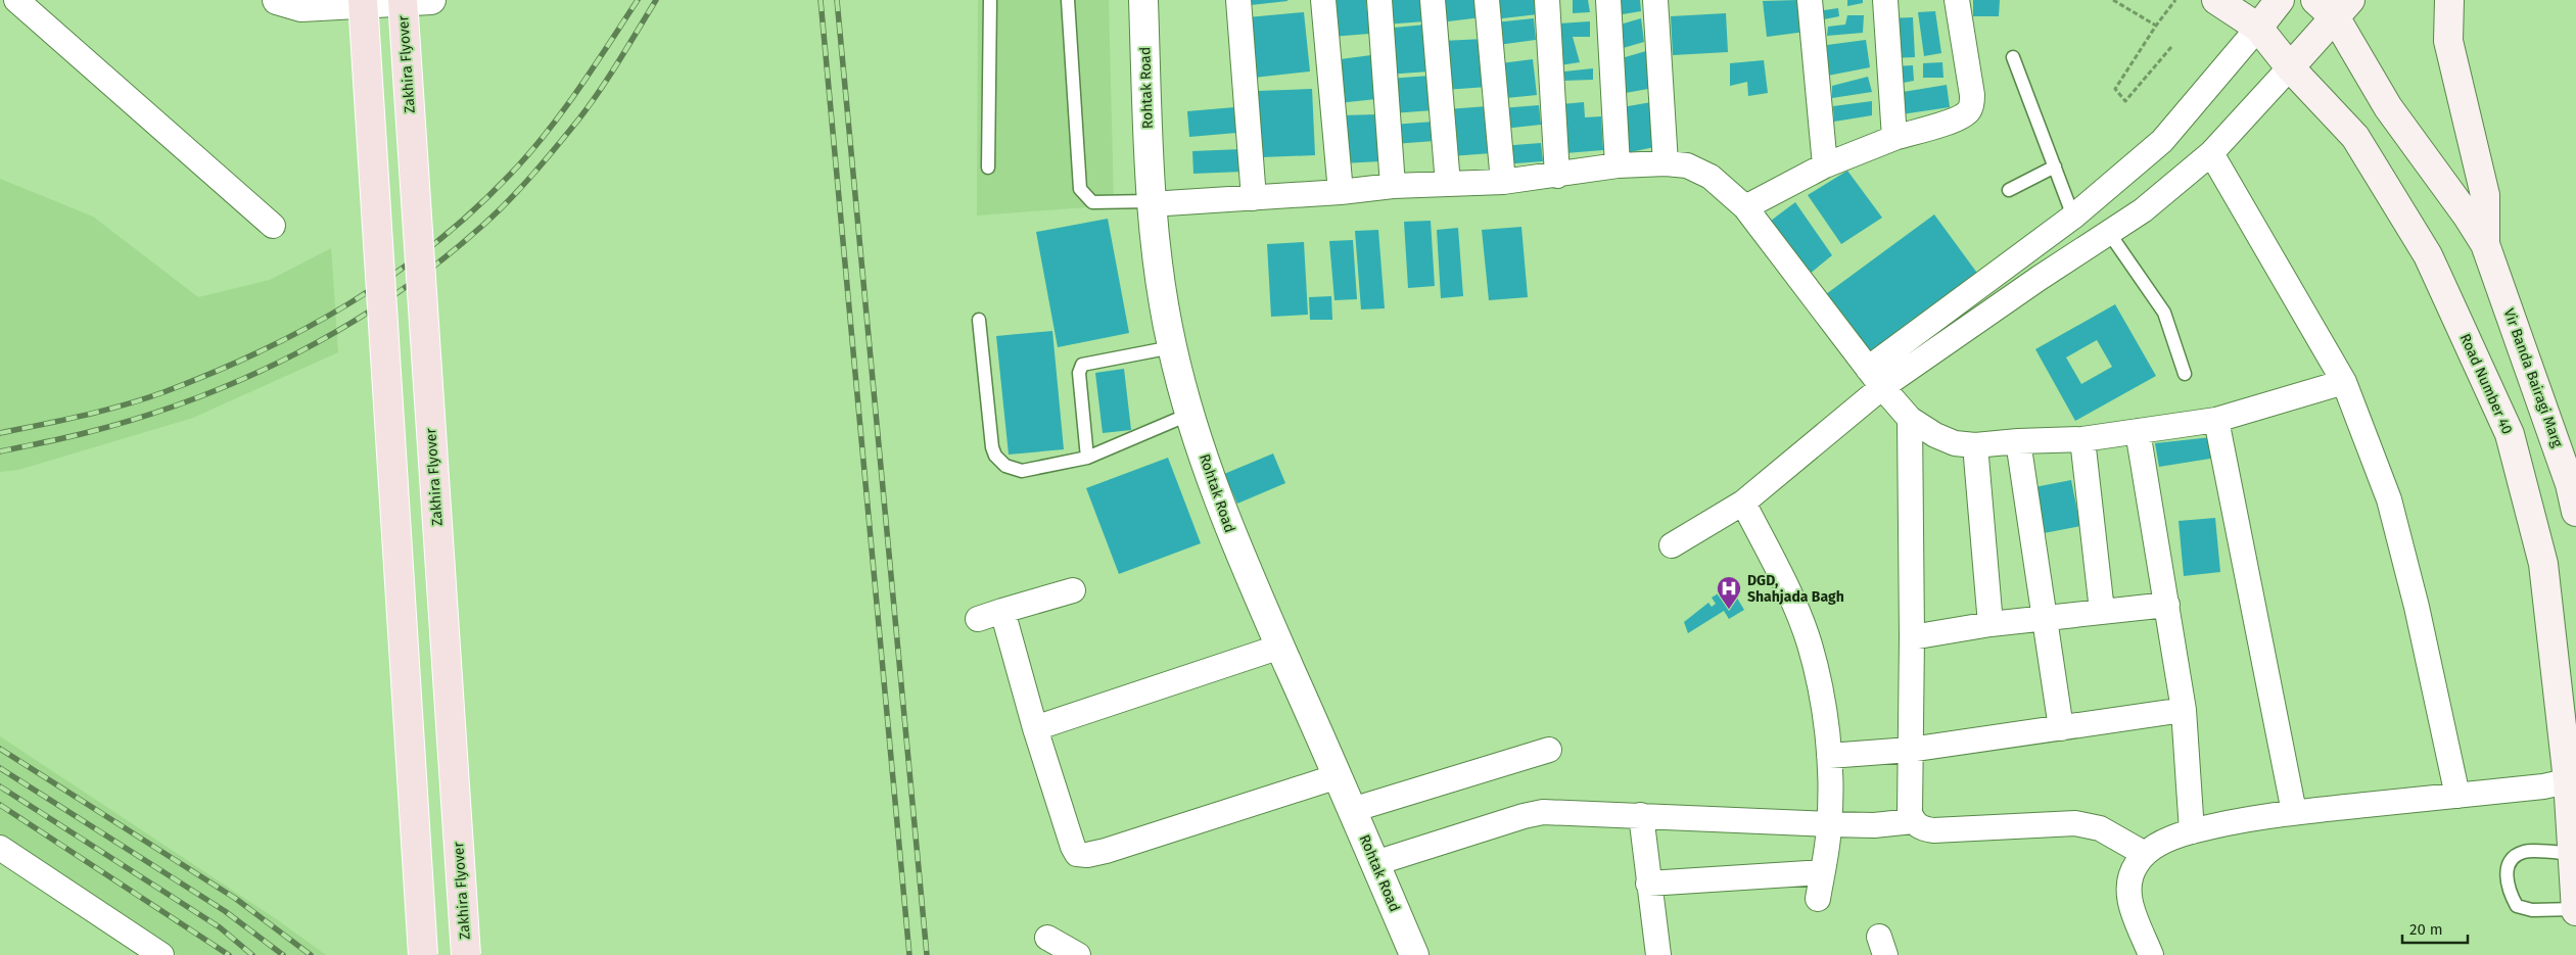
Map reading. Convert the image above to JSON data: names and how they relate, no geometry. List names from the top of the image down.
{
  "streets": {
    "main road": ["Zakhira Flyover", "Vir Banda Bairagi Marg", "Road Number 40"],
    "street": ["Rohtak Road"]
  },
  "places": {
    "hospital": ["DGD, Shahjada Bagh"]
  },
  "scale_bar": "20 m"
}
